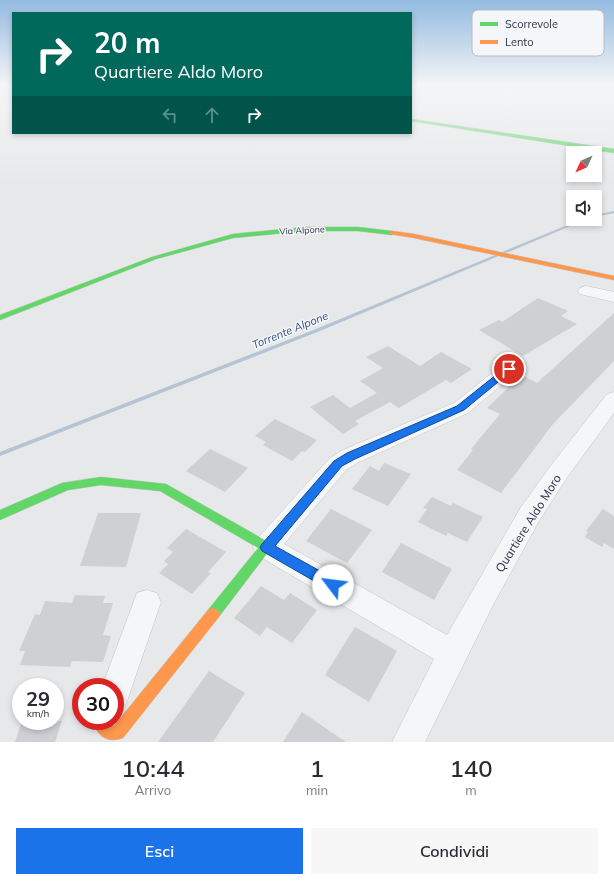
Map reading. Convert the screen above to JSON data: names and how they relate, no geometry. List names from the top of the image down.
{
  "streets": {
    "main road": ["Via Alpone"],
    "street": ["Quartiere Aldo Moro"]
  },
  "water": ["Torrente Alpone"],
  "legend": ["Scorrevole", "Lento"],
  "north": "bottom left",
  "page": {
    "turn": ["20 m", "Quartiere Aldo Moro"],
    "speed": "29 km/h",
    "limit": "30",
    "eta": [
      "10:44",
      "Arrivo",
      "1",
      "min",
      "140",
      "m"
    ],
    "buttons": ["Esci", "Condividi"]
  }
}
